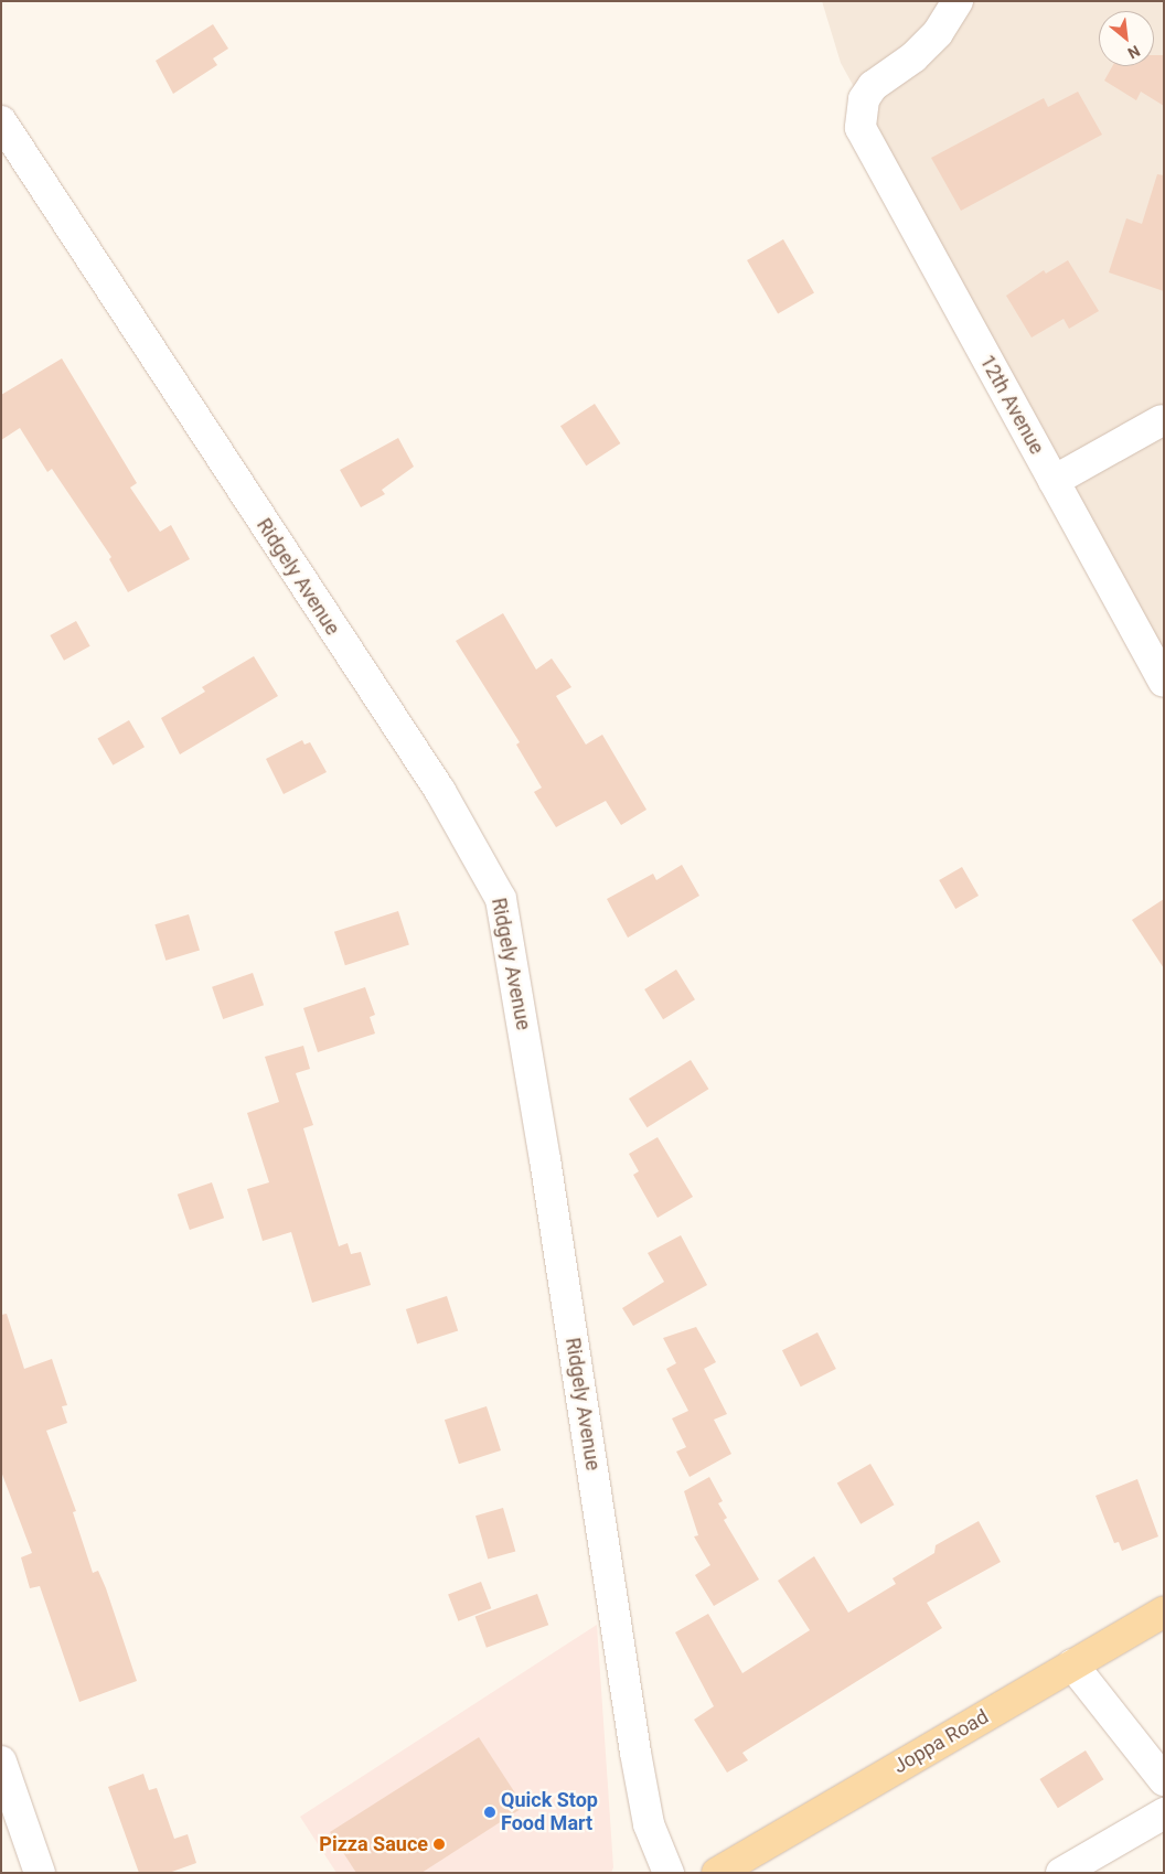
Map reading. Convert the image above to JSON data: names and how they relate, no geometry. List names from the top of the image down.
{
  "streets": {
    "main road": ["Joppa Road"],
    "street": ["12th Avenue", "Ridgely Avenue"]
  },
  "places": ["Quick Stop Food Mart", "Pizza Sauce"],
  "north": "bottom right"
}
